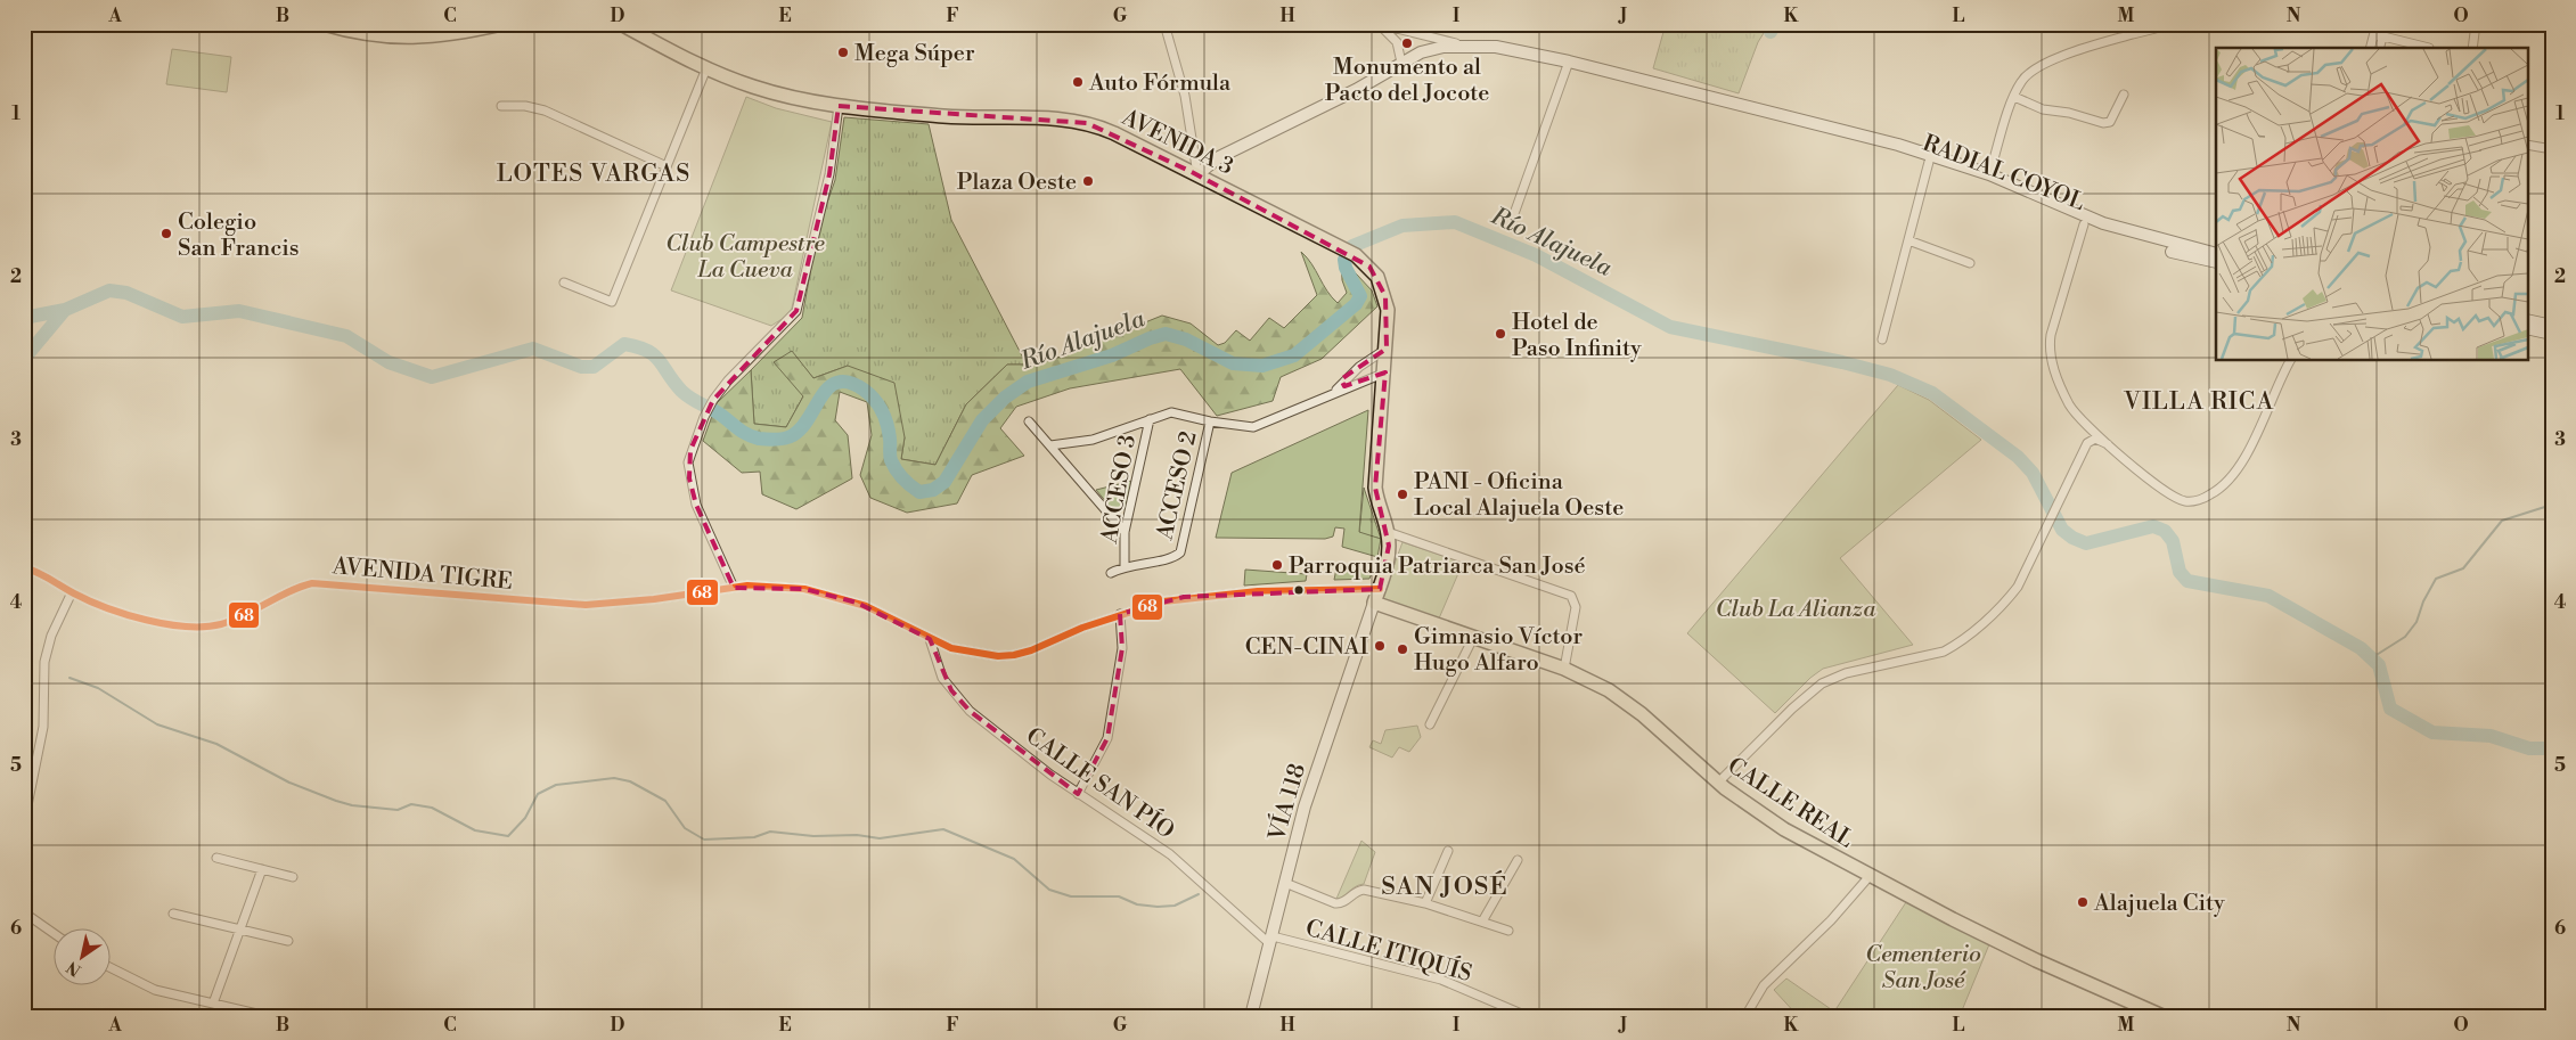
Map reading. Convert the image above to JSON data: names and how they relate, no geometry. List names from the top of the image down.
{
  "streets": {
    "main road": ["AVENIDA 3", "CALLE REAL"],
    "street": [
      "RADIAL COYOL",
      "ACCESO 2",
      "ACCESO 3",
      "AVENIDA TIGRE",
      "CALLE SAN PÍO",
      "VÍA 118",
      "CALLE ITIQUÍS"
    ]
  },
  "crossings": [
    ["AVENIDA 3", "RADIAL COYOL"],
    ["AVENIDA 3", "AVENIDA TIGRE"],
    ["AVENIDA 3", "VÍA 118"],
    ["AVENIDA 3", "CALLE REAL"],
    ["ACCESO 2", "ACCESO 3"],
    ["AVENIDA TIGRE", "CALLE SAN PÍO"],
    ["CALLE SAN PÍO", "VÍA 118"],
    ["CALLE SAN PÍO", "CALLE ITIQUÍS"],
    ["VÍA 118", "CALLE REAL"],
    ["VÍA 118", "CALLE ITIQUÍS"]
  ],
  "districts": ["LOTES VARGAS", "VILLA RICA", "SAN JOSÉ"],
  "water": ["Río Alajuela"],
  "parks": ["Club Campestre La Cueva", "Club La Alianza", "Cementerio San José"],
  "places": [
    "Monumento al Pacto del Jocote",
    "Mega Súper",
    "Auto Fórmula",
    "Plaza Oeste",
    "Colegio San Francis",
    "Hotel de Paso Infinity",
    "PANI - Oficina Local Alajuela Oeste",
    "Parroquia Patriarca San José",
    "CEN-CINAI",
    "Gimnasio Víctor Hugo Alfaro",
    "Alajuela City"
  ],
  "lines": ["transit line 68"],
  "north": "bottom left",
  "grid": {
    "columns": [
      "A",
      "B",
      "C",
      "D",
      "E",
      "F",
      "G",
      "H",
      "I",
      "J",
      "K",
      "L",
      "M",
      "N",
      "O"
    ],
    "rows": [
      "1",
      "2",
      "3",
      "4",
      "5",
      "6"
    ]
  }
}
